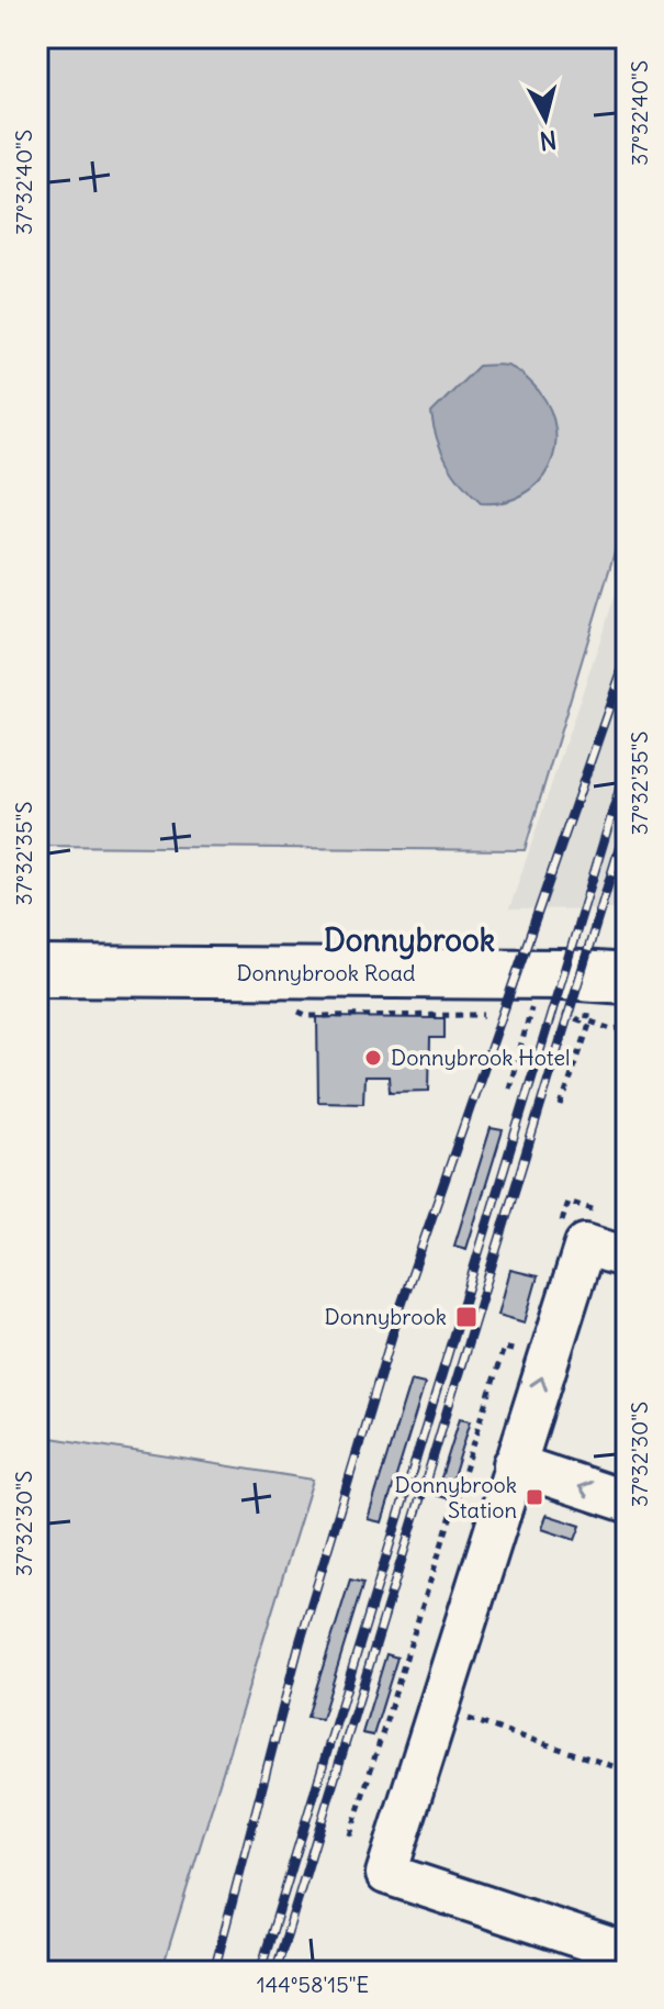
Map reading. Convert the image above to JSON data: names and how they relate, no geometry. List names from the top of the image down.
{
  "streets": {
    "main road": ["Donnybrook Road"]
  },
  "districts": ["Donnybrook"],
  "places": {
    "other": ["Donnybrook Hotel"],
    "transit": ["Donnybrook", "Donnybrook Station"]
  },
  "north": "bottom",
  "coordinates": [
    "37°32'40\"S",
    "37°32'35\"S",
    "37°32'30\"S",
    "144°58'15\"E"
  ]
}
